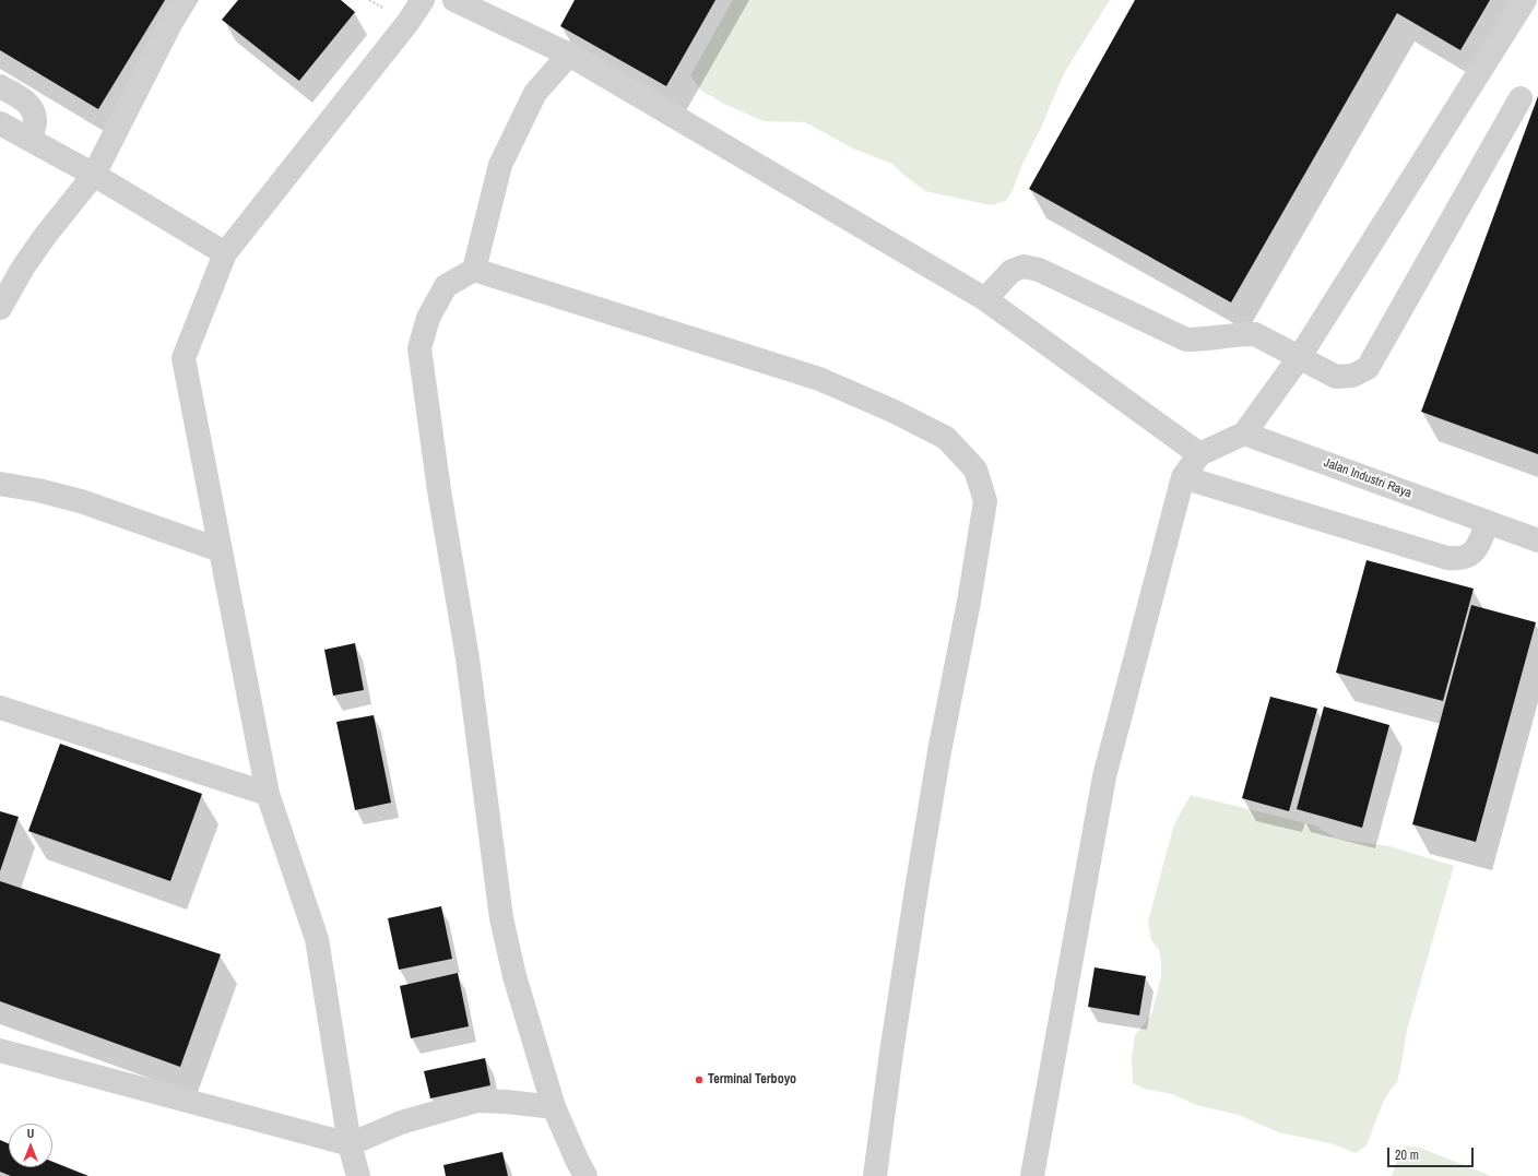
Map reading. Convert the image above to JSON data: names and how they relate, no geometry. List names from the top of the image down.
{
  "streets": {
    "lane": ["Jalan Industri Raya"]
  },
  "places": ["Terminal Terboyo"],
  "scale_bar": "20 m",
  "north": "top"
}
